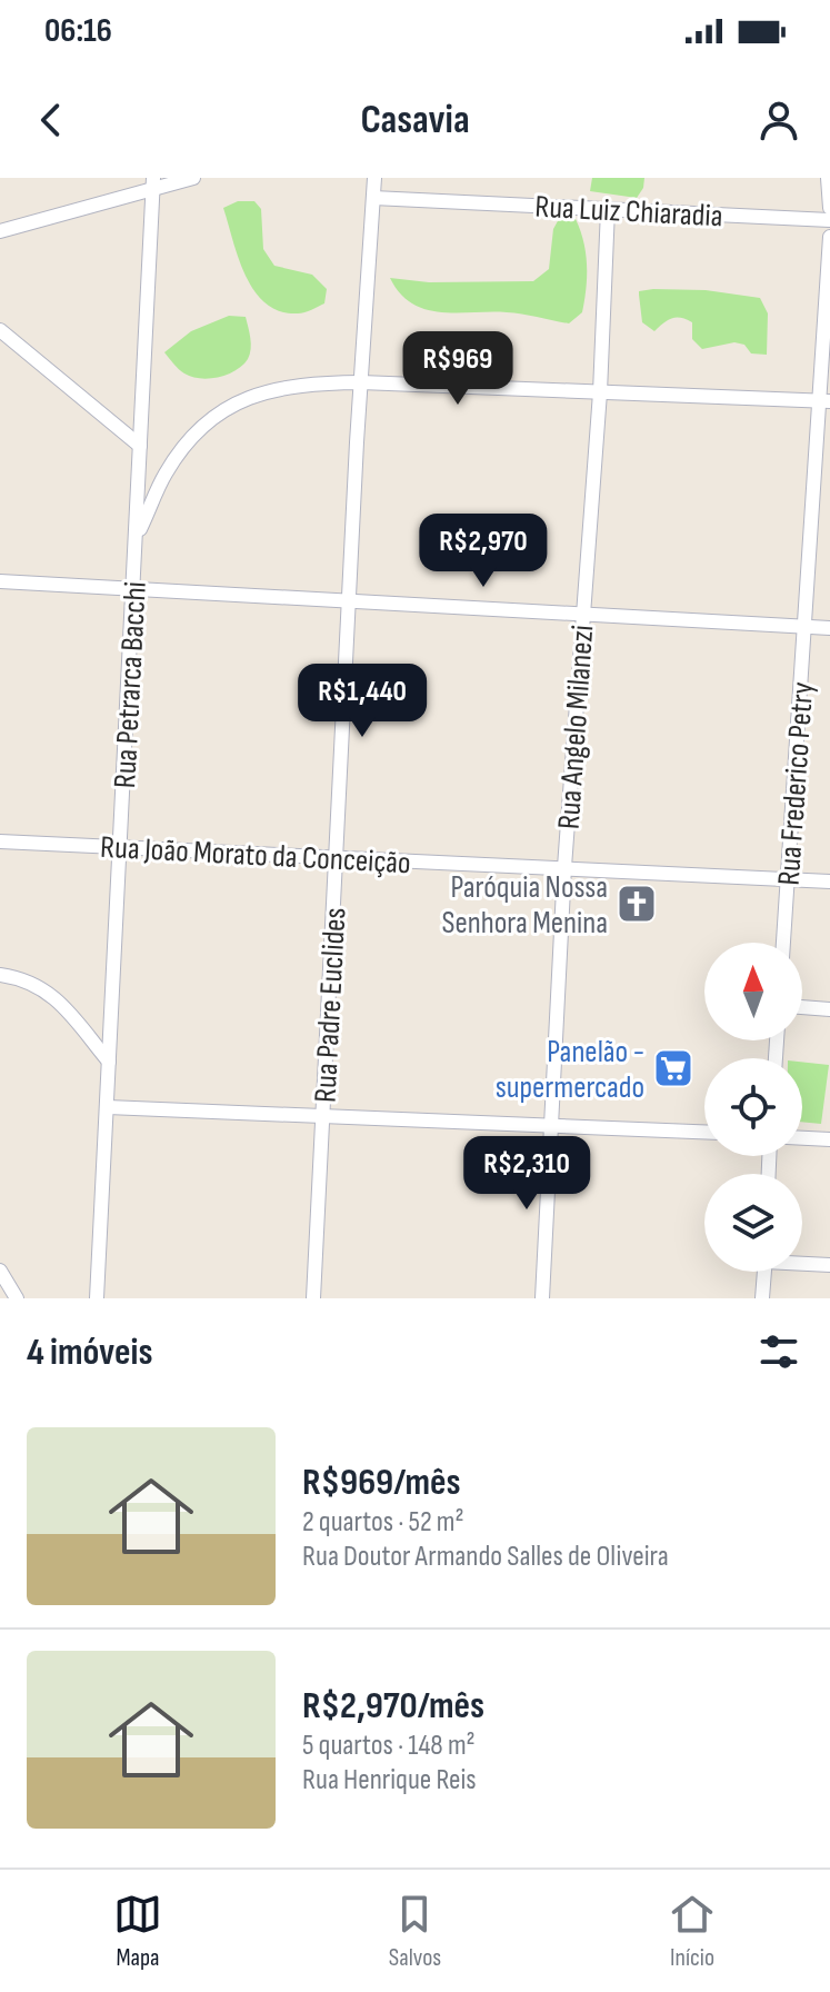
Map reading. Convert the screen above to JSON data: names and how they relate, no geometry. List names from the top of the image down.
{
  "streets": {
    "street": [
      "Rua Luiz Chiaradia",
      "Rua Petrarca Bacchi",
      "Rua Angelo Milanezi",
      "Rua Frederico Petry",
      "Rua João Morato da Conceição",
      "Rua Padre Euclides"
    ]
  },
  "crossings": [
    ["Rua Luiz Chiaradia", "Rua Angelo Milanezi"],
    ["Rua Luiz Chiaradia", "Rua Padre Euclides"],
    ["Rua Petrarca Bacchi", "Rua João Morato da Conceição"],
    ["Rua Angelo Milanezi", "Rua João Morato da Conceição"],
    ["Rua Frederico Petry", "Rua João Morato da Conceição"],
    ["Rua João Morato da Conceição", "Rua Padre Euclides"]
  ],
  "places": {
    "church": ["Paróquia Nossa Senhora Menina"],
    "supermarket": ["Panelão - supermercado"]
  },
  "north": "top",
  "page": {
    "status": "06:16",
    "header": "Casavia",
    "price": [
      "R$969",
      "R$2,970",
      "R$1,440",
      "R$2,310"
    ],
    "heading": "4 imóveis",
    "list": [
      {
        "name": "R$969/mês",
        "note": "2 quartos · 52 m² · Rua Doutor Armando Salles de Oliveira"
      },
      {
        "name": "R$2,970/mês",
        "note": "5 quartos · 148 m² · Rua Henrique Reis"
      }
    ],
    "tabs": ["Mapa", "Salvos", "Início"]
  }
}
